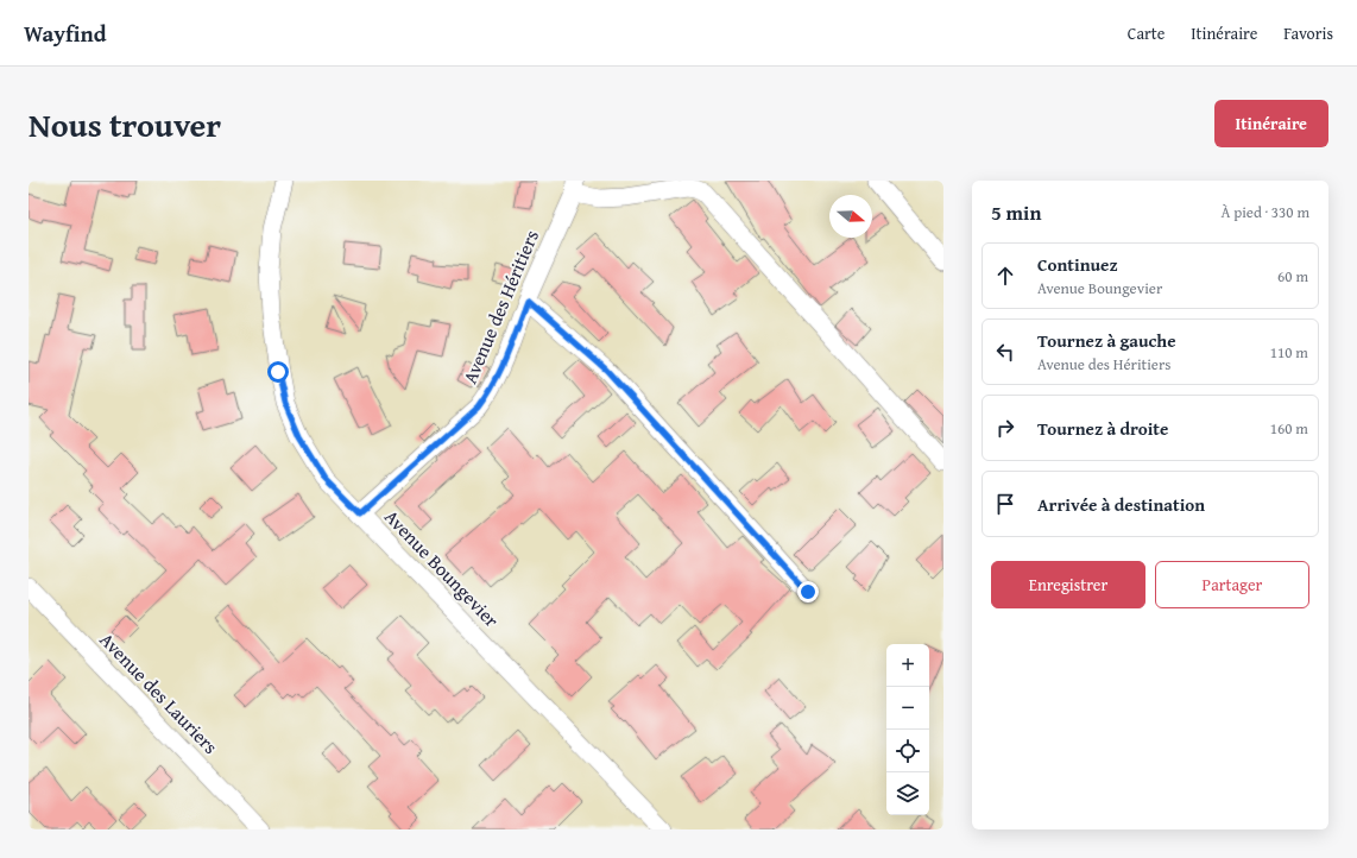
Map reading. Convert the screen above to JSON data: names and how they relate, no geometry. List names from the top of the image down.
{
  "streets": {
    "street": ["Avenue des Héritiers", "Avenue Boungevier", "Avenue des Lauriers"]
  },
  "crossings": [
    ["Avenue des Héritiers", "Avenue Boungevier"]
  ],
  "north": "right",
  "page": {
    "header": "Wayfind",
    "nav": ["Carte", "Itinéraire", "Favoris"],
    "title": "Nous trouver",
    "buttons": [
      "Itinéraire",
      ["Enregistrer", "Partager"]
    ],
    "heading": ["5 min", "À pied · 330 m"],
    "list": [
      ["Continuez", "Avenue Boungevier", "60 m"],
      ["Tournez à gauche", "Avenue des Héritiers", "110 m"],
      ["Tournez à droite", "160 m"],
      "Arrivée à destination"
    ],
    "map_buttons": ["+", "−"]
  }
}
